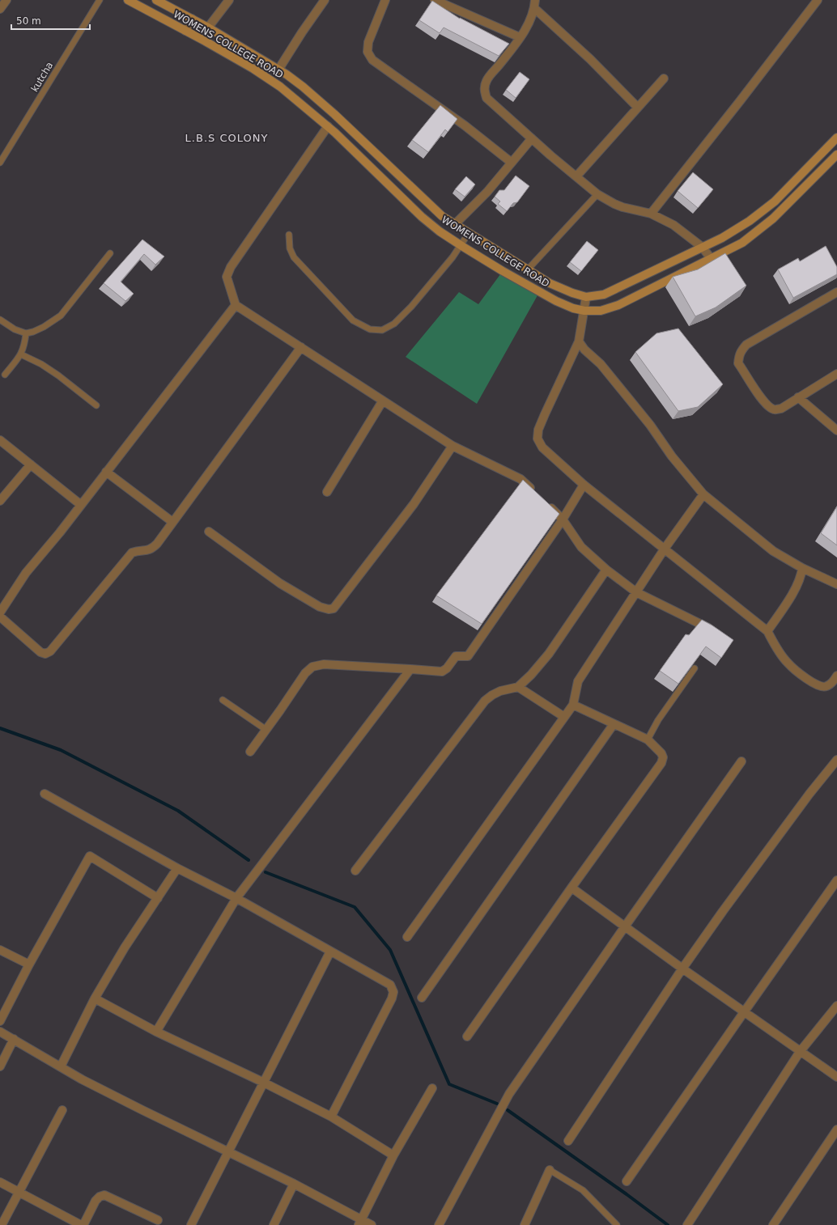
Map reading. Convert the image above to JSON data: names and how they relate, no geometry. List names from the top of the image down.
{
  "streets": {
    "main road": ["WOMENS COLLEGE ROAD"],
    "lane": ["kutcha"]
  },
  "districts": ["L.B.S COLONY"],
  "scale_bar": "50 m"
}
